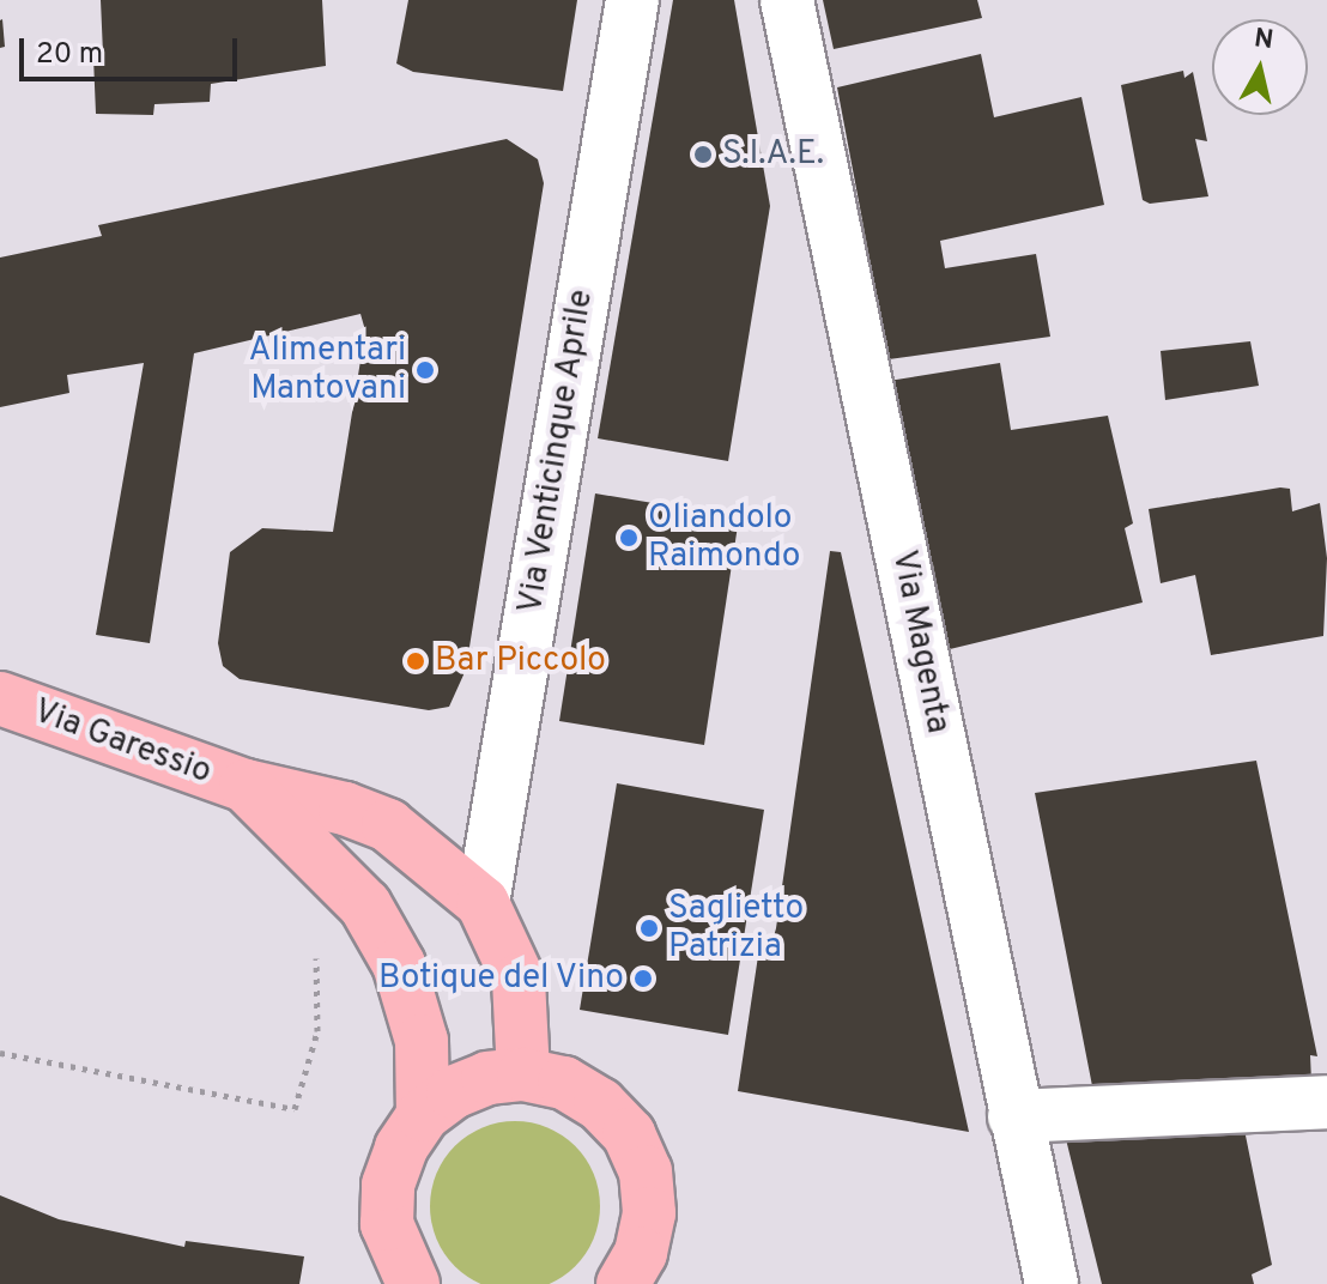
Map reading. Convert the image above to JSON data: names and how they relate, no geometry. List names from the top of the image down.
{
  "streets": {
    "main road": ["Via Garessio"],
    "street": ["Via Venticinque Aprile", "Via Magenta"]
  },
  "crossings": [
    ["Via Venticinque Aprile", "Via Garessio"]
  ],
  "places": [
    "S.I.A.E.",
    "Alimentari Mantovani",
    "Oliandolo Raimondo",
    "Bar Piccolo",
    "Saglietto Patrizia",
    "Botique del Vino"
  ],
  "scale_bar": "20 m",
  "north": "top"
}
